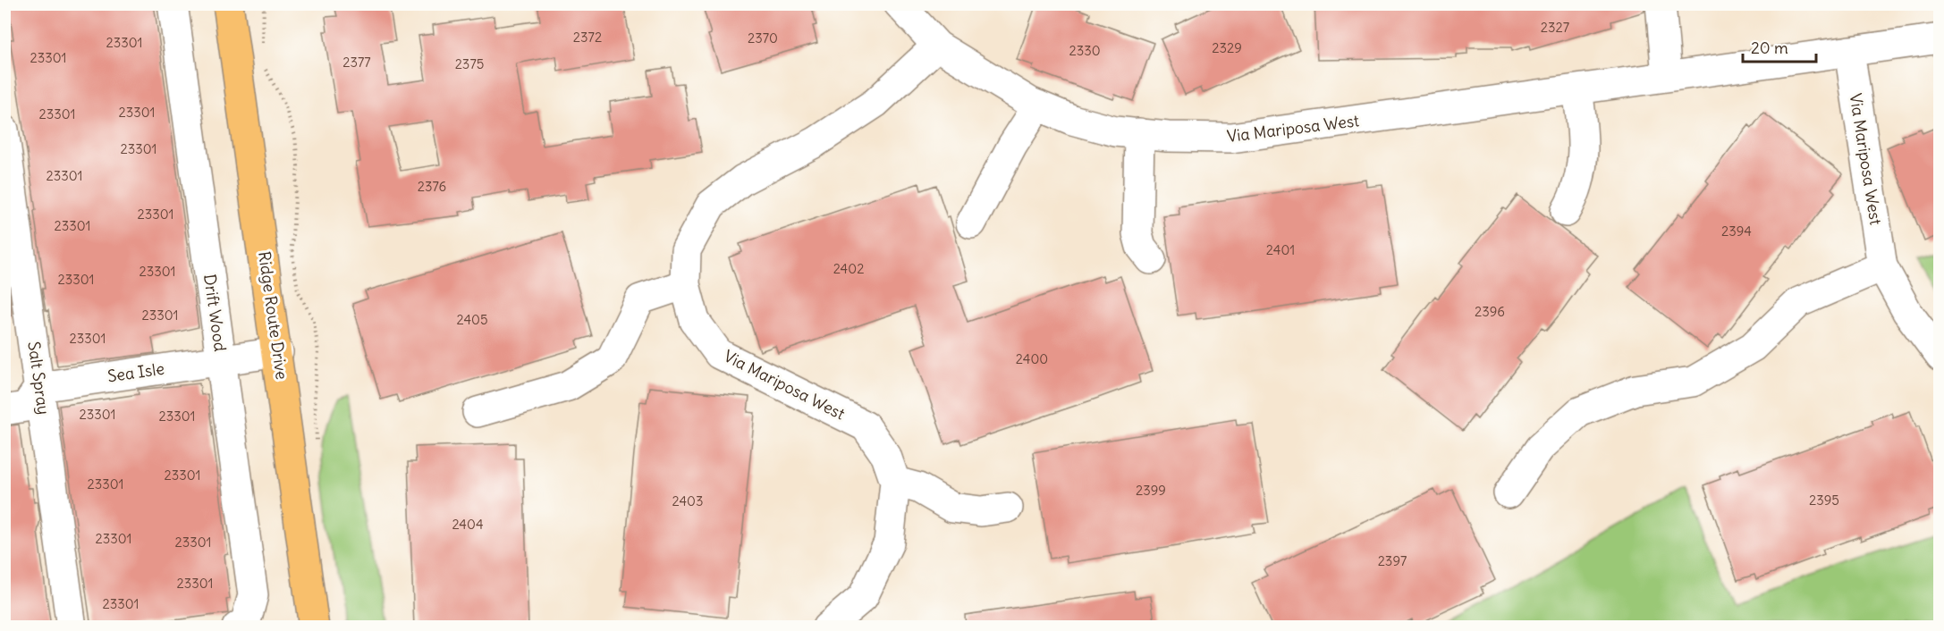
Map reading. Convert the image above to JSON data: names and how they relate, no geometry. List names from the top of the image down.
{
  "streets": {
    "main road": ["Ridge Route Drive"],
    "street": [
      "Via Mariposa West",
      "Drift Wood",
      "Sea Isle",
      "Salt Spray"
    ]
  },
  "crossings": [
    ["Drift Wood", "Sea Isle"],
    ["Ridge Route Drive", "Sea Isle"],
    ["Sea Isle", "Salt Spray"]
  ],
  "house_numbers": [
    "2327",
    "2372",
    "2370",
    "23301",
    "2329",
    "2330",
    "23301",
    "2377",
    "2375",
    "23301",
    "23301",
    "23301",
    "23301",
    "2376",
    "23301",
    "23301",
    "2394",
    "2401",
    "2402",
    "23301",
    "23301",
    "2396",
    "23301",
    "2405",
    "23301",
    "2400",
    "23301",
    "23301",
    "23301",
    "23301",
    "2399",
    "2395",
    "2403",
    "2404",
    "23301",
    "23301",
    "2397",
    "23301",
    "23301"
  ],
  "scale_bar": "20 m"
}
